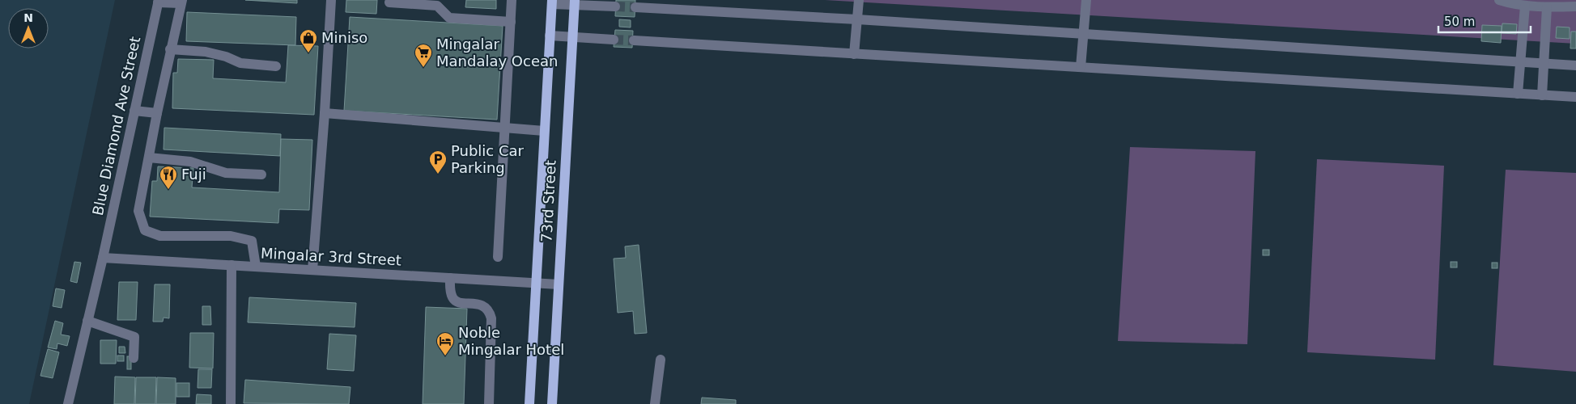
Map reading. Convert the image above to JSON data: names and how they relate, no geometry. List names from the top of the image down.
{
  "streets": {
    "main road": ["73rd Street"],
    "street": ["Blue Diamond Ave Street", "Mingalar 3rd Street"]
  },
  "crossings": [
    ["Blue Diamond Ave Street", "Mingalar 3rd Street"],
    ["73rd Street", "Mingalar 3rd Street"]
  ],
  "places": {
    "shop": ["Miniso"],
    "supermarket": ["Mingalar Mandalay Ocean"],
    "parking": ["Public Car Parking"],
    "restaurant": ["Fuji"],
    "hotel": ["Noble Mingalar Hotel"]
  },
  "scale_bar": "50 m",
  "north": "top"
}
